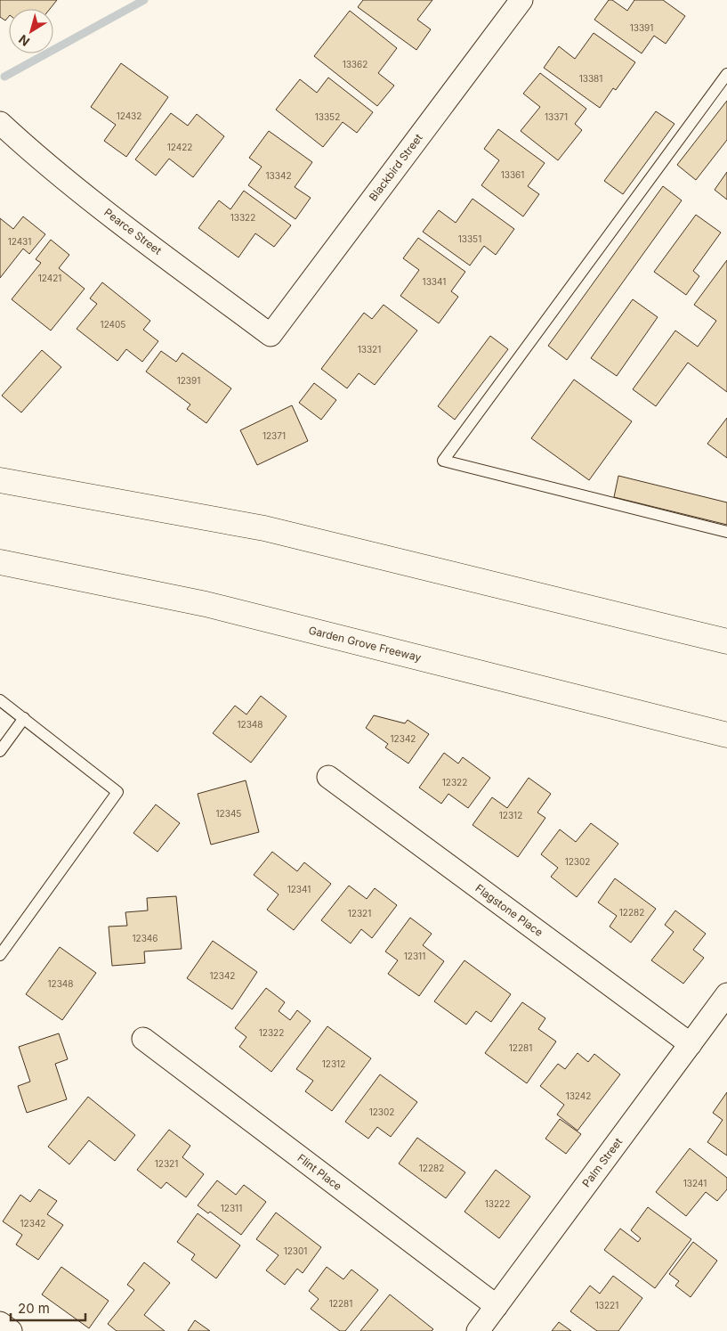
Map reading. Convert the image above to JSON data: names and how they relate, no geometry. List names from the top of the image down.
{
  "streets": {
    "highway": ["Garden Grove Freeway"],
    "street": [
      "Blackbird Street",
      "Pearce Street",
      "Flagstone Place",
      "Palm Street",
      "Flint Place"
    ]
  },
  "crossings": [
    ["Blackbird Street", "Pearce Street"],
    ["Flagstone Place", "Palm Street"],
    ["Palm Street", "Flint Place"]
  ],
  "house_numbers": [
    "13391",
    "13362",
    "13381",
    "12432",
    "13352",
    "13371",
    "12422",
    "13361",
    "13342",
    "13322",
    "13351",
    "12431",
    "12421",
    "13341",
    "12405",
    "13321",
    "12391",
    "12371",
    "12348",
    "12342",
    "12322",
    "12345",
    "12312",
    "12302",
    "12341",
    "12282",
    "12321",
    "12346",
    "12311",
    "12342",
    "12348",
    "12322",
    "12281",
    "12312",
    "13242",
    "12302",
    "12321",
    "12282",
    "13241",
    "13222",
    "12311",
    "12342",
    "12301",
    "12281",
    "13221"
  ],
  "scale_bar": "20 m",
  "north": "bottom left"
}
